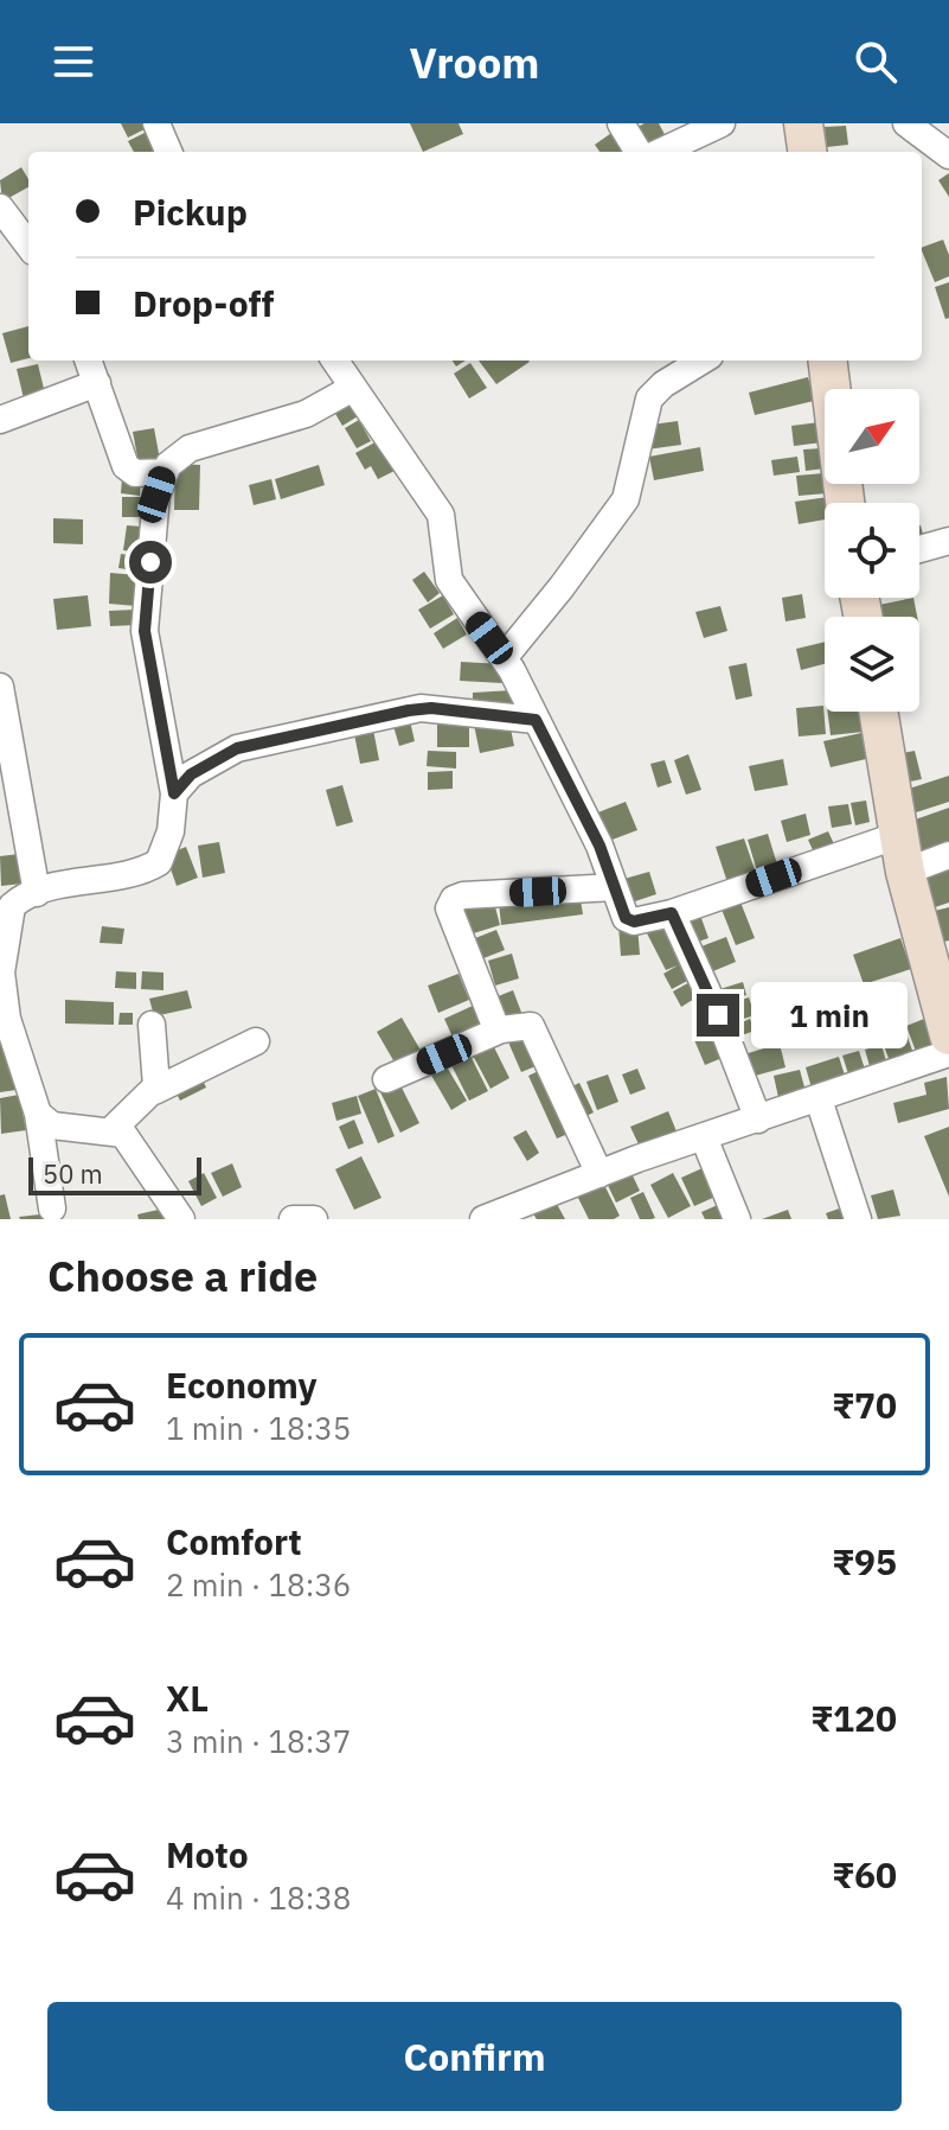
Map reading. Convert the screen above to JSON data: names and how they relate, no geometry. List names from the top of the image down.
{
  "scale_bar": "50 m",
  "north": "top right",
  "page": {
    "header": "Vroom",
    "banner": ["Pickup", "Drop-off"],
    "bubble": "1 min",
    "scale": "50 m",
    "heading": "Choose a ride",
    "list": [
      {
        "name": "Economy",
        "note": "1 min · 18:35",
        "value": "₹70"
      },
      {
        "name": "Comfort",
        "note": "2 min · 18:36",
        "value": "₹95"
      },
      {
        "name": "XL",
        "note": "3 min · 18:37",
        "value": "₹120"
      },
      {
        "name": "Moto",
        "note": "4 min · 18:38",
        "value": "₹60"
      }
    ],
    "buttons": "Confirm"
  }
}
